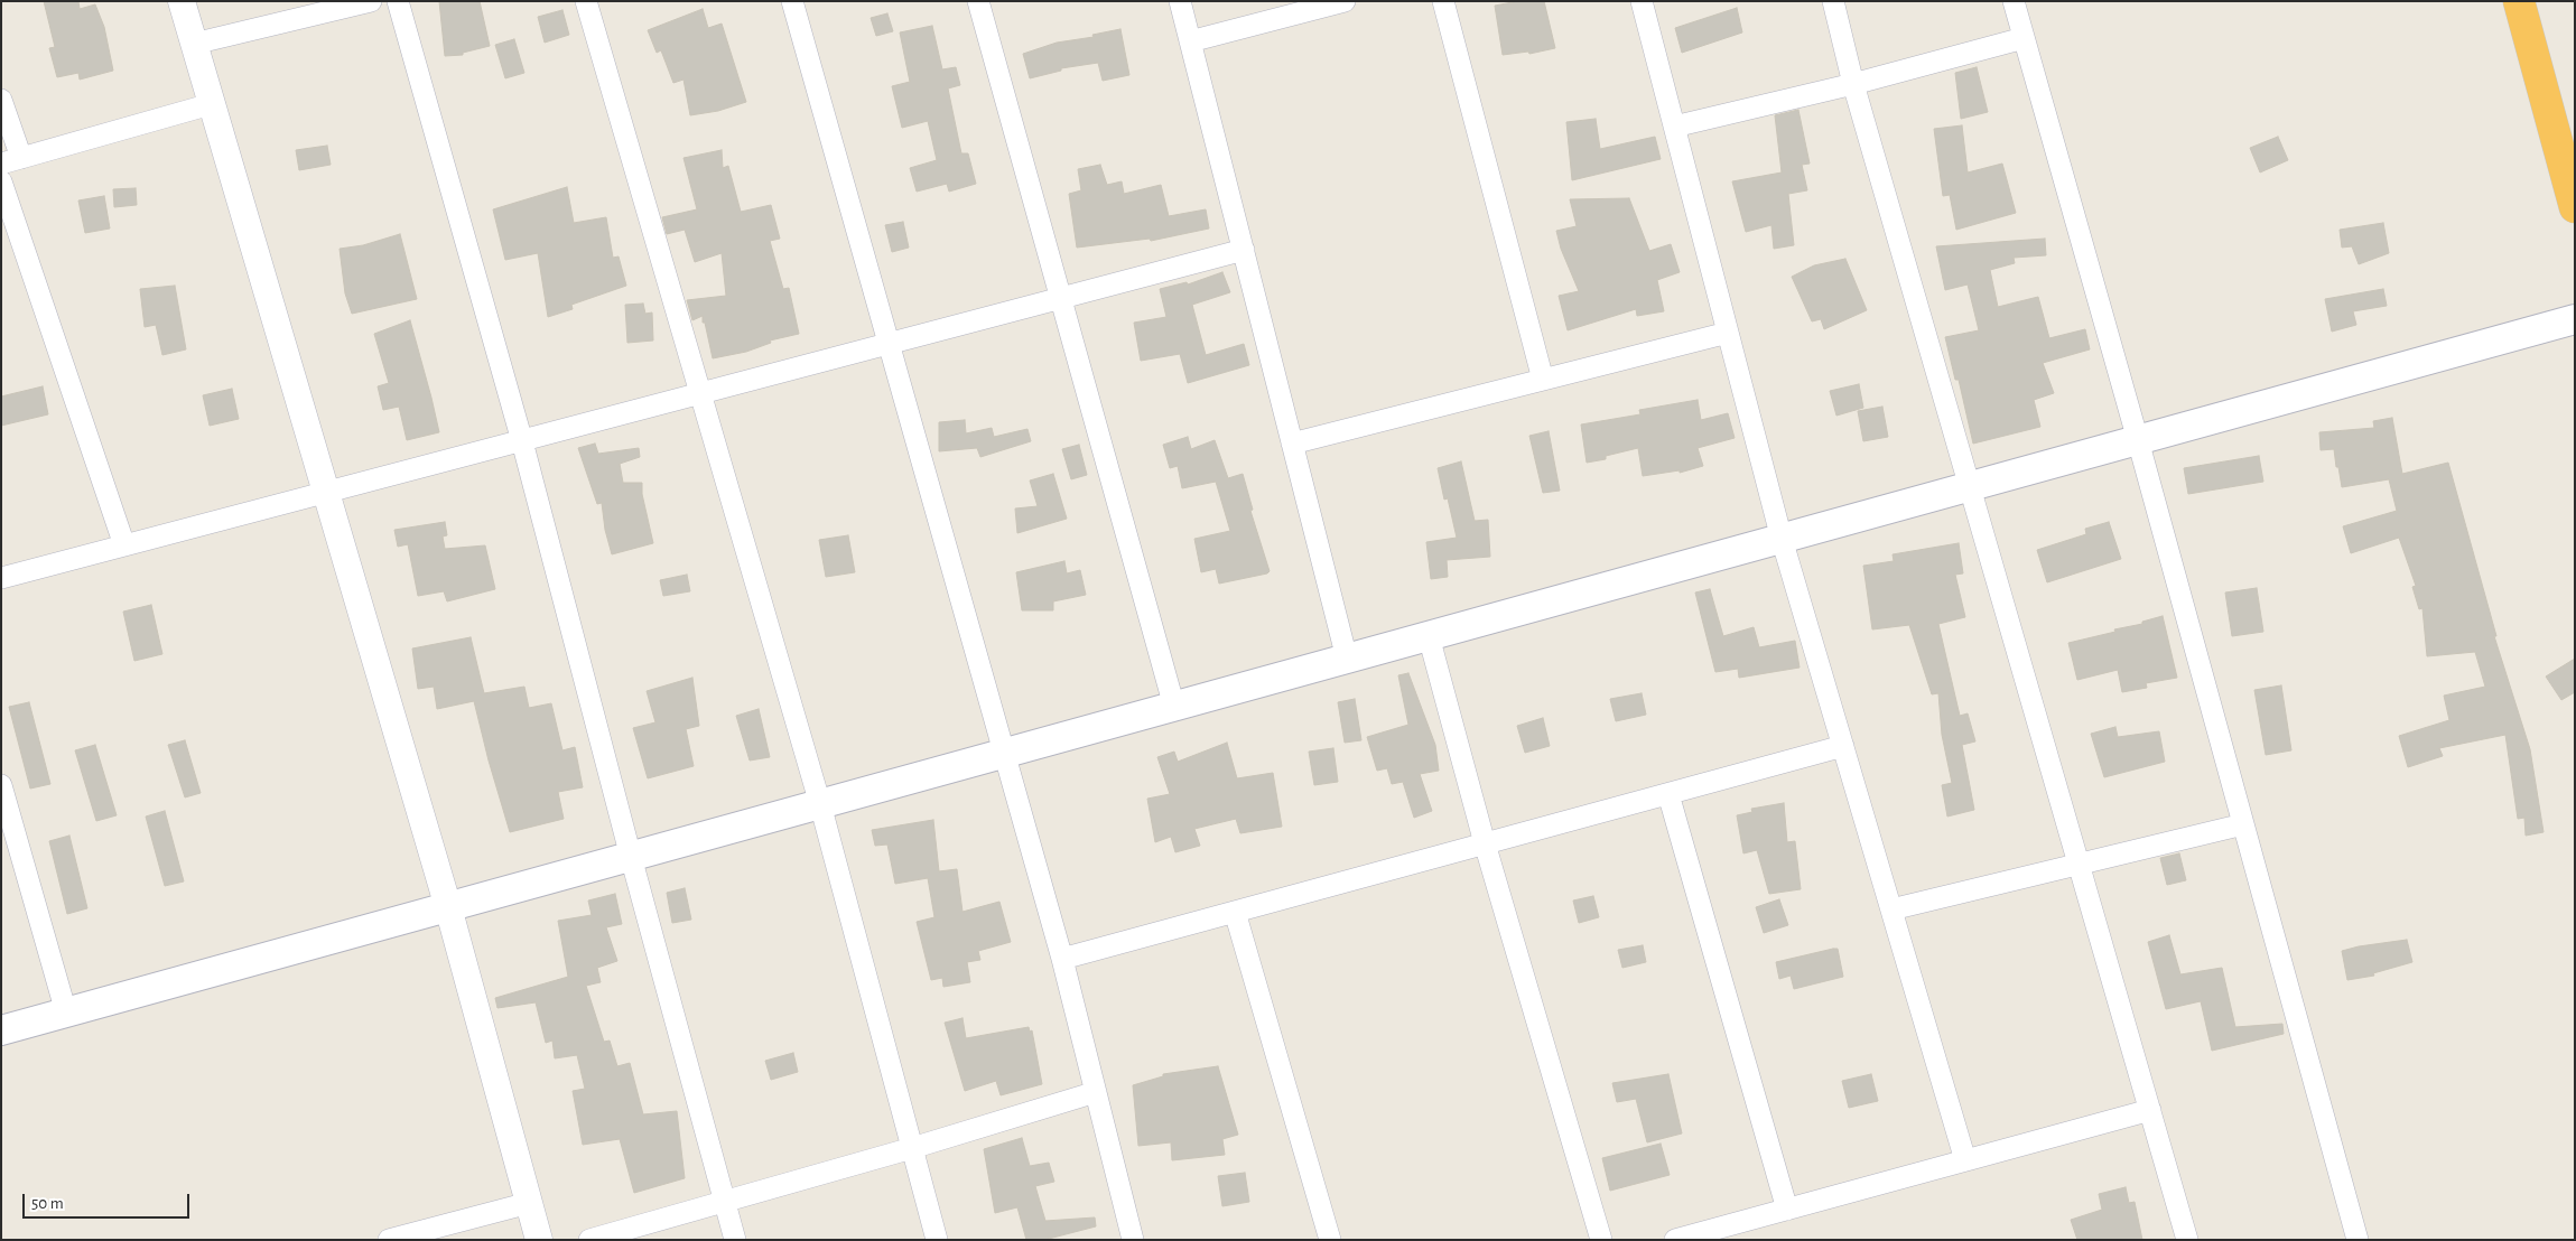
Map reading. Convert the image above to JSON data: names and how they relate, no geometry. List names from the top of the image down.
{
  "scale_bar": "50 m"
}
